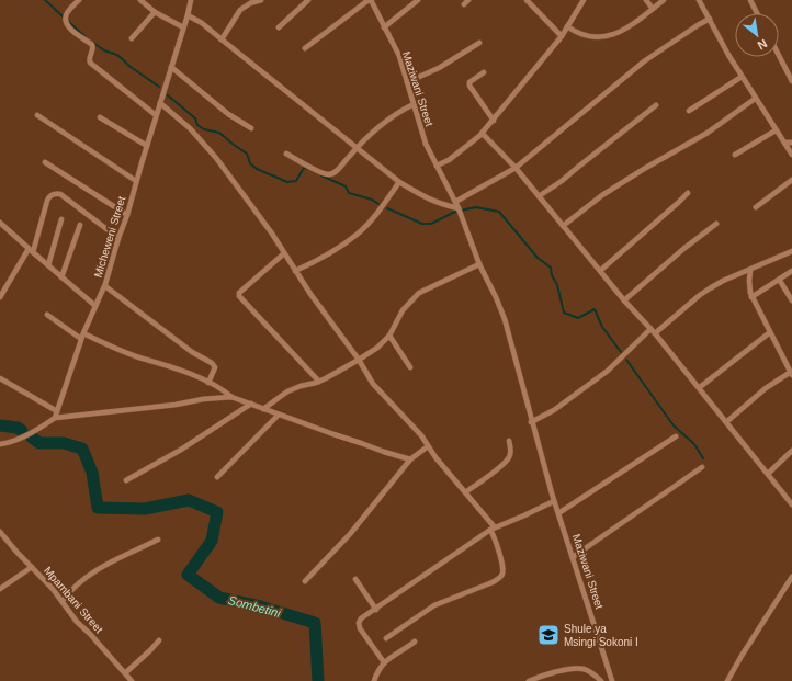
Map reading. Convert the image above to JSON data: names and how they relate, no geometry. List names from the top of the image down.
{
  "streets": {
    "street": ["Maziwani Street", "Micheweni Street", "Mpambani Street"]
  },
  "water": ["Sombetini"],
  "places": {
    "school or university": ["Shule ya Msingi Sokoni I"]
  },
  "north": "bottom right"
}
